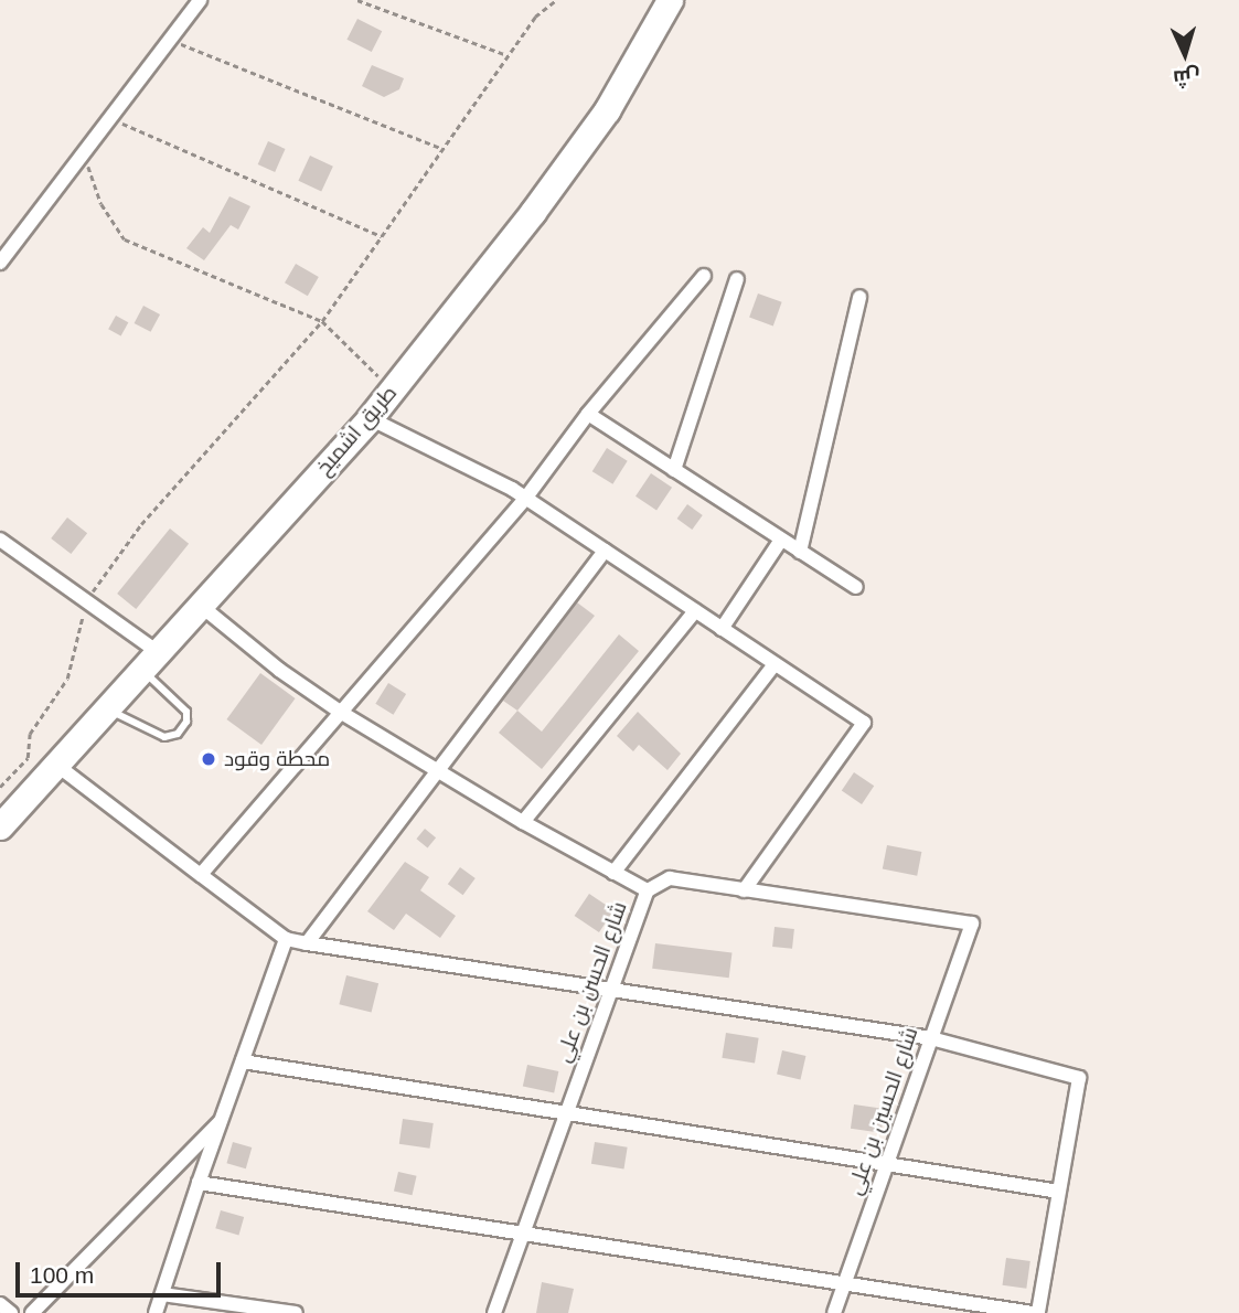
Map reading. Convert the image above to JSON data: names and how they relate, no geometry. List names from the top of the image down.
{
  "streets": {
    "highway": ["طريق اشميخ"],
    "street": ["شارع الحسن بن علي", "شارع الحسين بن علي"]
  },
  "crossings": [
    ["شارع الحسن بن علي", "شارع الحسين بن علي"]
  ],
  "places": ["محطة وقود"],
  "scale_bar": "100 m",
  "north": "bottom"
}
